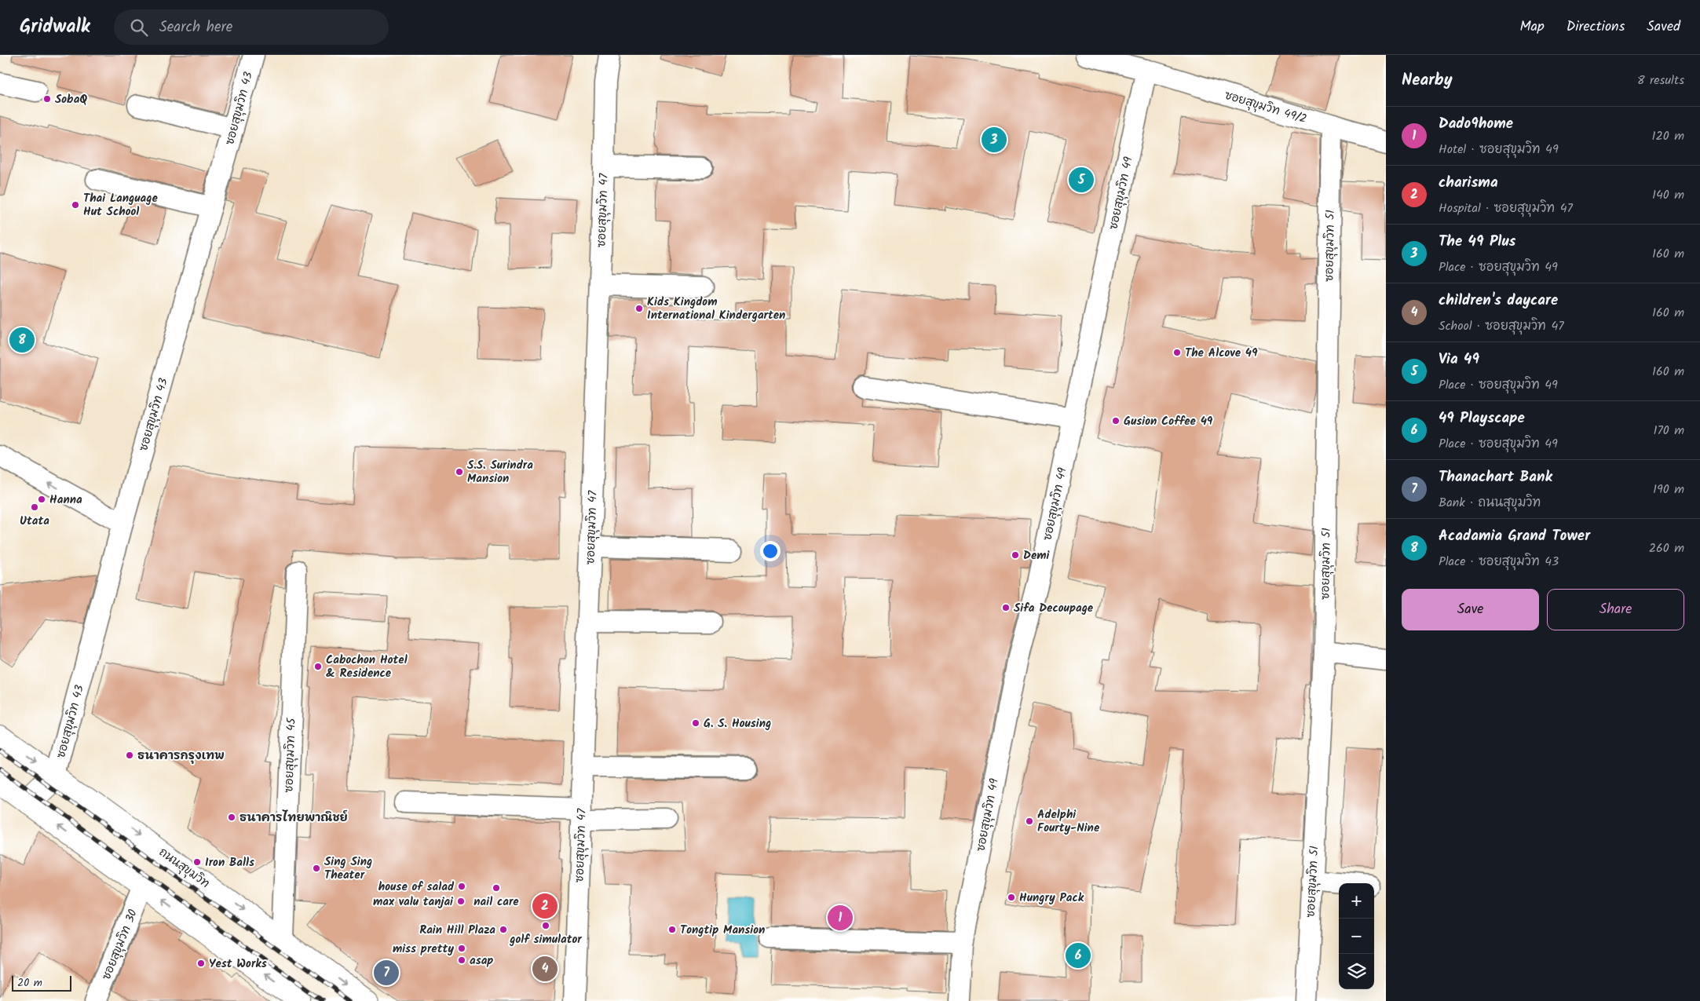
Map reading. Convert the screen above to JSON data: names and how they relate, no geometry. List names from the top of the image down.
{
  "streets": {
    "main road": ["ถนนสุขุมวิท"],
    "street": [
      "ซอยสุขุมวิท 49/2",
      "ซอยสุขุมวิท 43",
      "ซอยสุขุมวิท 49",
      "ซอยสุขุมวิท 47",
      "ซอยสุขุมวิท 51",
      "ซอยสุขุมวิท 45",
      "ซอยสุขุมวิท 30"
    ]
  },
  "crossings": [
    ["ซอยสุขุมวิท 49/2", "ซอยสุขุมวิท 49"],
    ["ซอยสุขุมวิท 49/2", "ซอยสุขุมวิท 51"],
    ["ซอยสุขุมวิท 43", "ถนนสุขุมวิท"],
    ["ซอยสุขุมวิท 45", "ถนนสุขุมวิท"]
  ],
  "places": [
    "SobaQ",
    "Thai Language Hut School",
    "Kids Kingdom International Kindergarten",
    "The Alcove 49",
    "Gusion Coffee 49",
    "S.S. Surindra Mansion",
    "Hanna",
    "Utata",
    "Demi",
    "Sifa Decoupage",
    "Cabochon Hotel & Residence",
    "G. S. Housing",
    "ธนาคารกรุงเทพ",
    "ธนาคารไทยพาณิชย์",
    "Adelphi Fourty-Nine",
    "Iron Balls",
    "Sing Sing Theater",
    "house of salad",
    "nail care",
    "Hungry Pack",
    "max valu tanjai",
    "golf simulator",
    "Rain Hill Plaza",
    "Tongtip Mansion",
    "miss pretty",
    "asap",
    "Yest Works"
  ],
  "scale_bar": "20 m",
  "page": {
    "header": "Gridwalk",
    "search": "Search here",
    "nav": ["Map", "Directions", "Saved"],
    "heading": ["Nearby", "8 results"],
    "list": [
      {
        "mark": "1",
        "name": "Dado9home",
        "note": "Hotel · ซอยสุขุมวิท 49",
        "value": "120 m"
      },
      {
        "mark": "2",
        "name": "charisma",
        "note": "Hospital · ซอยสุขุมวิท 47",
        "value": "140 m"
      },
      {
        "mark": "3",
        "name": "The 49 Plus",
        "note": "Place · ซอยสุขุมวิท 49",
        "value": "160 m"
      },
      {
        "mark": "4",
        "name": "children's daycare",
        "note": "School · ซอยสุขุมวิท 47",
        "value": "160 m"
      },
      {
        "mark": "5",
        "name": "Via 49",
        "note": "Place · ซอยสุขุมวิท 49",
        "value": "160 m"
      },
      {
        "mark": "6",
        "name": "49 Playscape",
        "note": "Place · ซอยสุขุมวิท 49",
        "value": "170 m"
      },
      {
        "mark": "7",
        "name": "Thanachart Bank",
        "note": "Bank · ถนนสุขุมวิท",
        "value": "190 m"
      },
      {
        "mark": "8",
        "name": "Acadamia Grand Tower",
        "note": "Place · ซอยสุขุมวิท 43",
        "value": "260 m"
      }
    ],
    "pins": [
      "3",
      "5",
      "8",
      "2",
      "1",
      "6",
      "4",
      "7"
    ],
    "buttons": ["Save", "Share"],
    "map_buttons": ["+", "−"],
    "scale": "20 m"
  }
}
